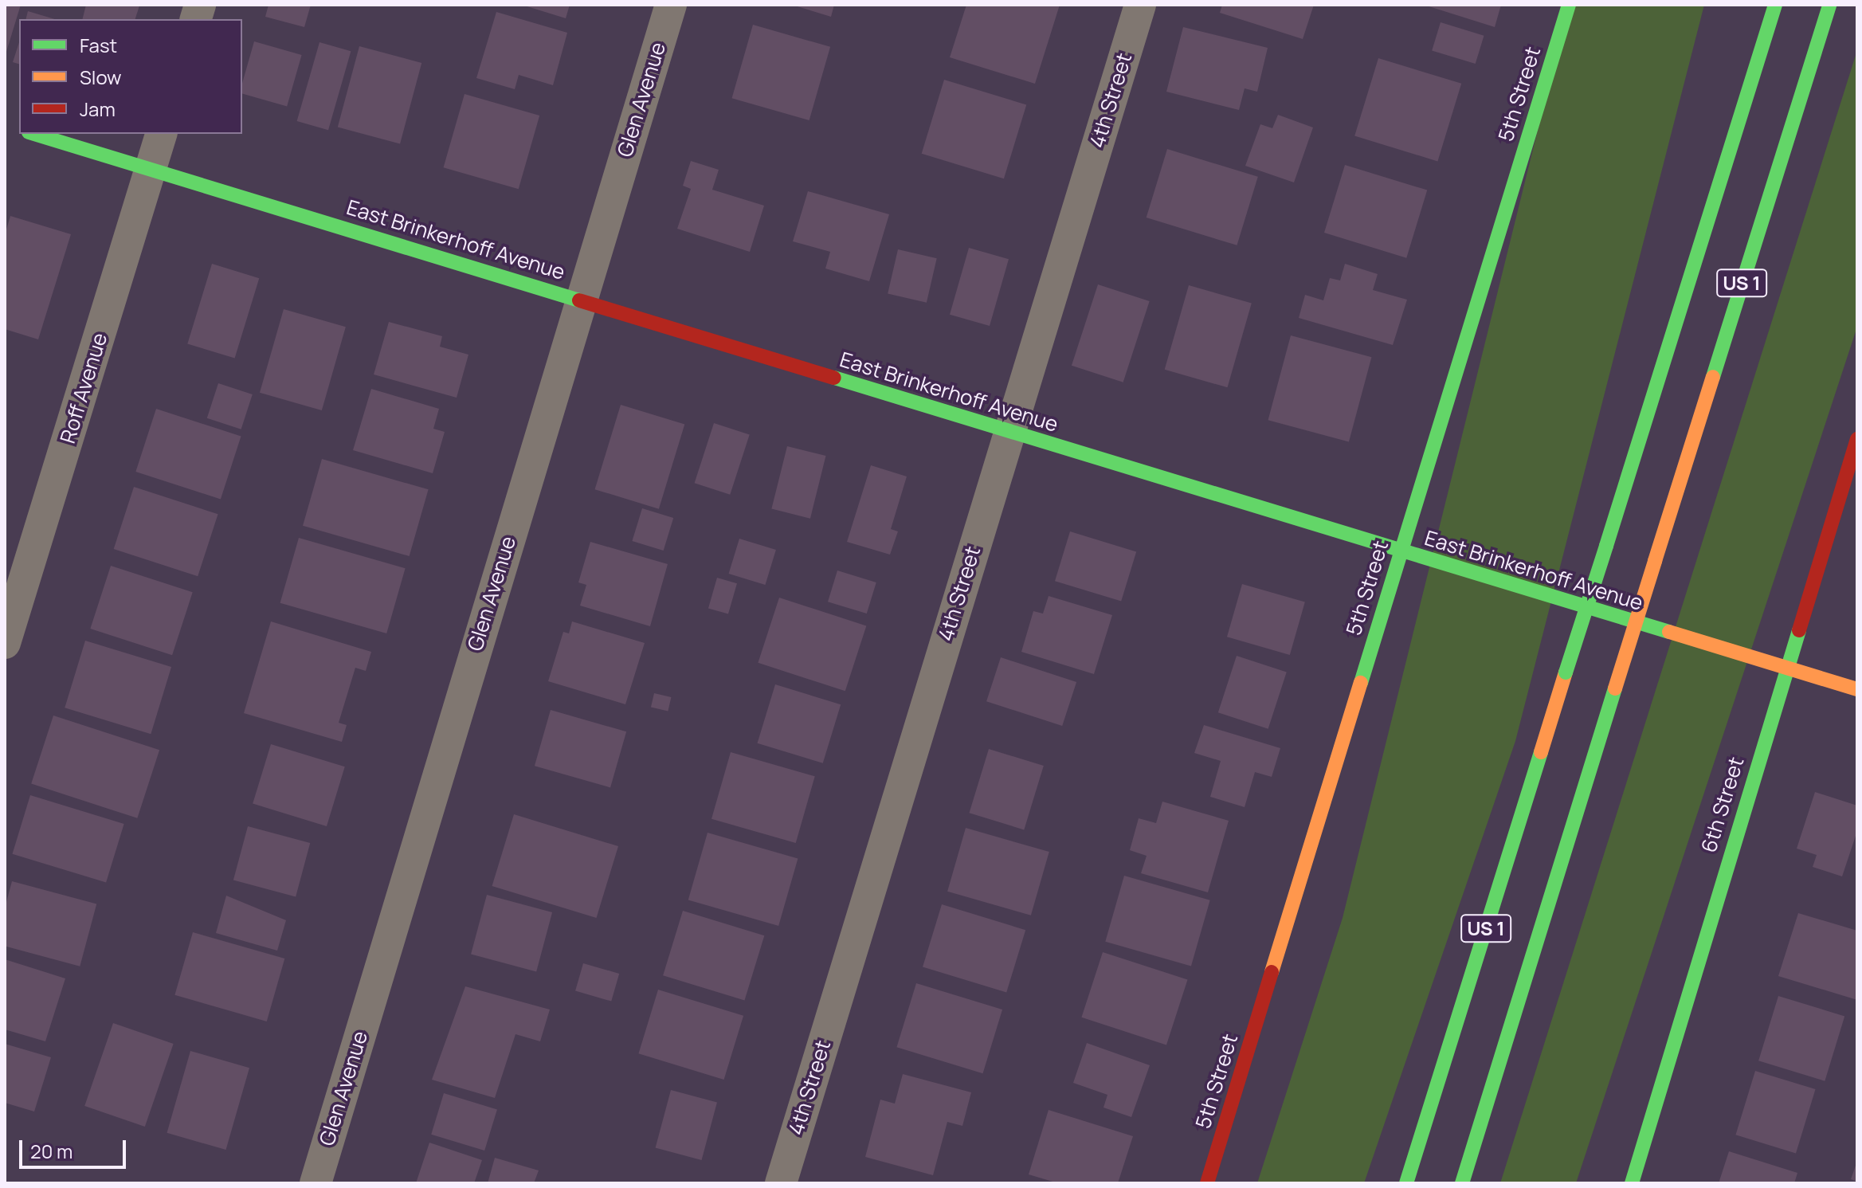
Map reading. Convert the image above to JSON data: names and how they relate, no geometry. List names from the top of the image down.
{
  "streets": {
    "main road": [
      "5th Street",
      "East Brinkerhoff Avenue",
      "US 1",
      "6th Street"
    ],
    "street": ["Glen Avenue", "4th Street", "Roff Avenue"]
  },
  "crossings": [
    ["5th Street", "East Brinkerhoff Avenue"],
    ["Glen Avenue", "East Brinkerhoff Avenue"],
    ["4th Street", "East Brinkerhoff Avenue"],
    ["East Brinkerhoff Avenue", "Roff Avenue"],
    ["East Brinkerhoff Avenue", "6th Street"]
  ],
  "legend": ["Fast", "Slow", "Jam"],
  "scale_bar": "20 m"
}
